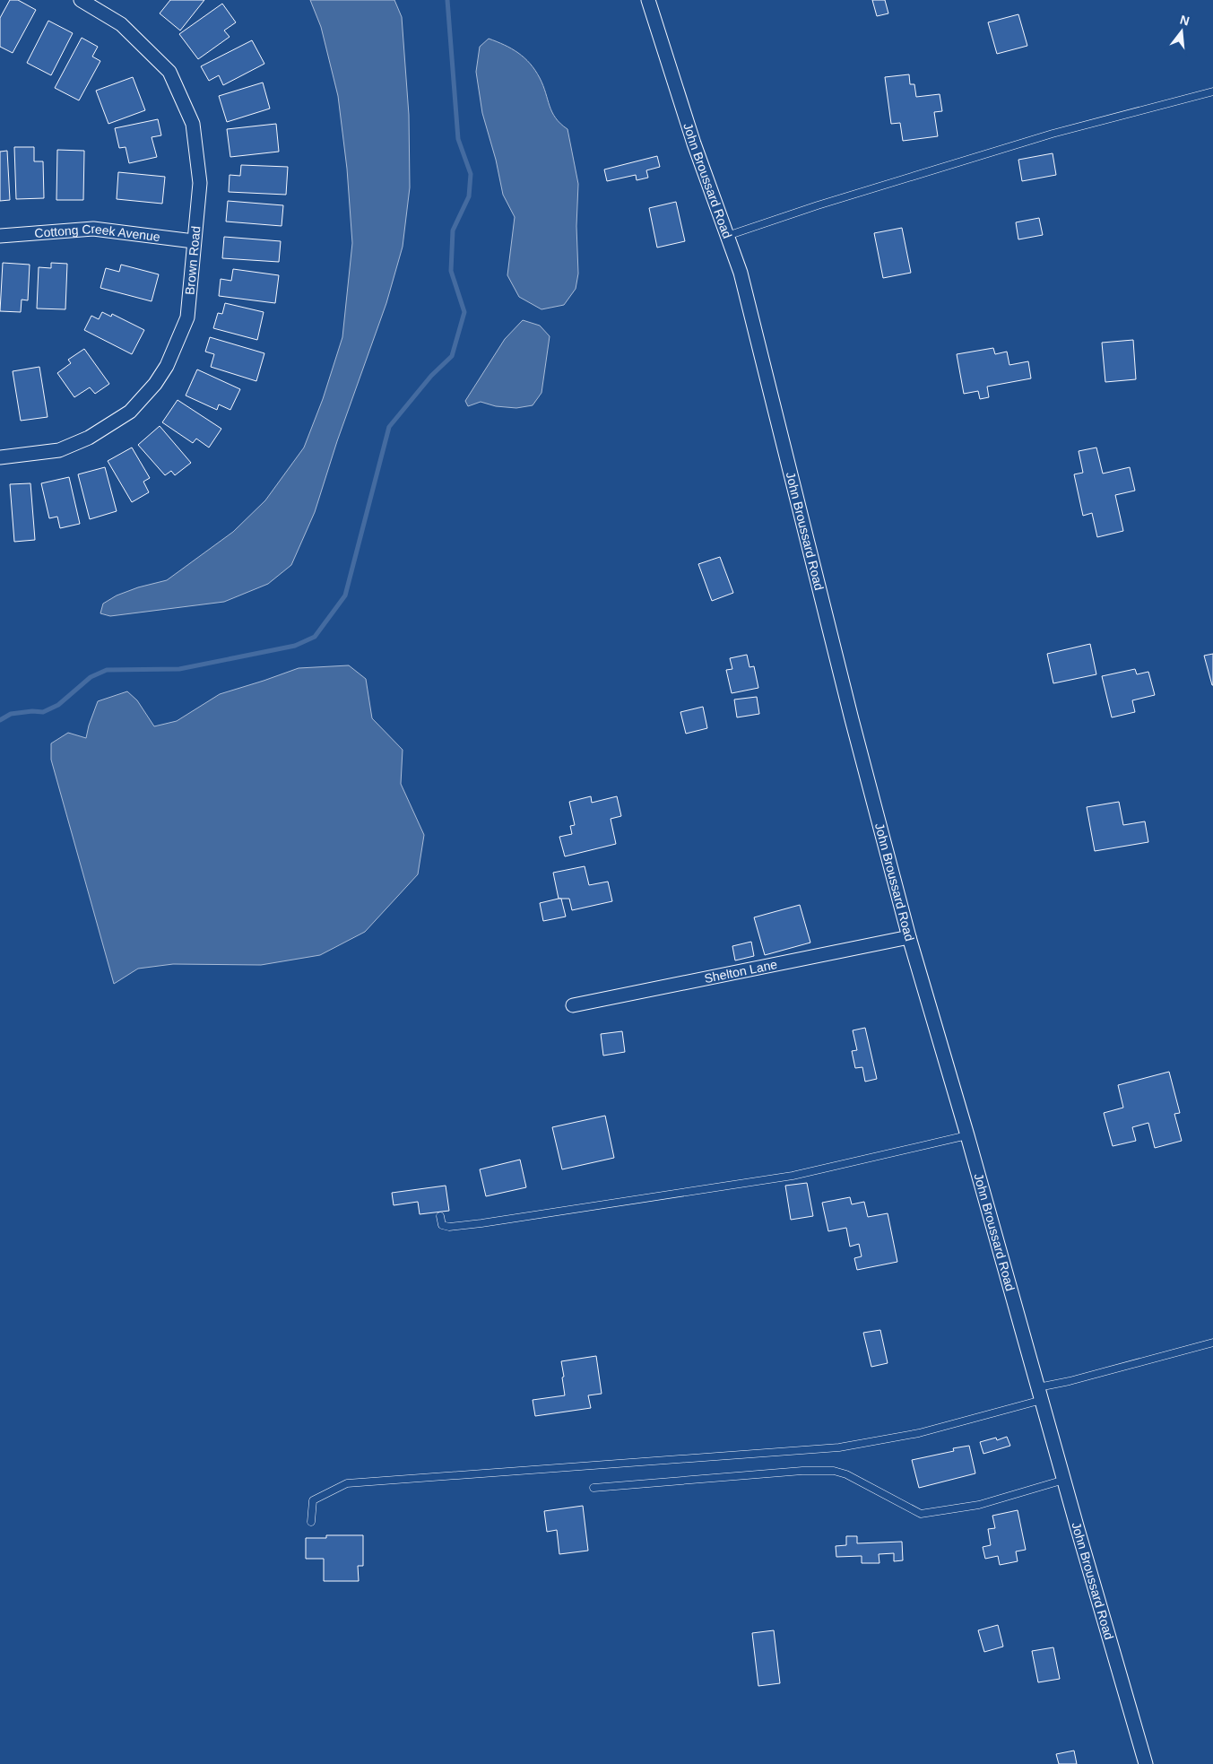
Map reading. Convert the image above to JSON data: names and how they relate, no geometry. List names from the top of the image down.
{
  "streets": {
    "street": [
      "John Broussard Road",
      "Cottong Creek Avenue",
      "Brown Road",
      "Shelton Lane"
    ]
  },
  "crossings": [
    ["John Broussard Road", "Shelton Lane"],
    ["Cottong Creek Avenue", "Brown Road"]
  ],
  "north": "top"
}
